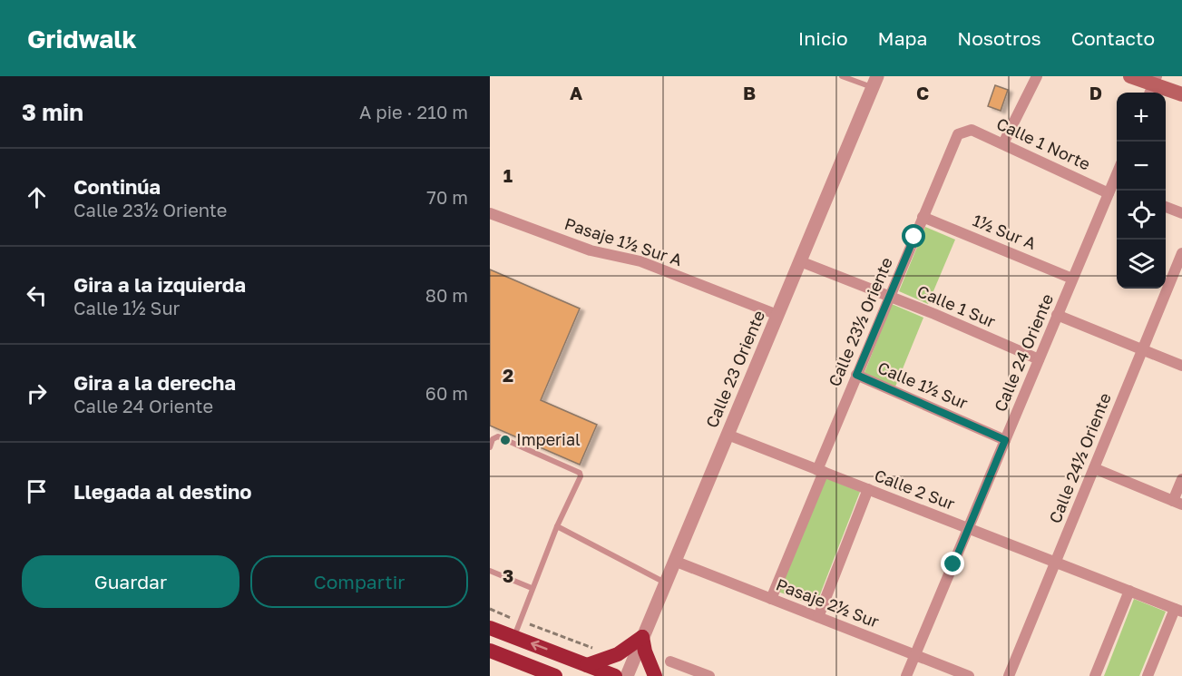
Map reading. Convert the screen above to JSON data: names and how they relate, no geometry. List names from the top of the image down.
{
  "streets": {
    "street": [
      "Calle 1 Norte",
      "1½ Sur A",
      "Pasaje 1½ Sur A",
      "Calle 1 Sur",
      "Calle 23½ Oriente",
      "Calle 24 Oriente",
      "Calle 23 Oriente",
      "Calle 1½ Sur",
      "Calle 24½ Oriente",
      "Calle 2 Sur",
      "Pasaje 2½ Sur"
    ]
  },
  "crossings": [
    ["Calle 1 Norte", "Calle 23½ Oriente"],
    ["Calle 1 Norte", "Calle 24 Oriente"],
    ["1½ Sur A", "Calle 23½ Oriente"],
    ["1½ Sur A", "Calle 24 Oriente"],
    ["Pasaje 1½ Sur A", "Calle 23 Oriente"],
    ["Calle 1 Sur", "Calle 23½ Oriente"],
    ["Calle 1 Sur", "Calle 24 Oriente"],
    ["Calle 1 Sur", "Calle 23 Oriente"],
    ["Calle 23½ Oriente", "Calle 1½ Sur"],
    ["Calle 23½ Oriente", "Calle 2 Sur"],
    ["Calle 23½ Oriente", "Pasaje 2½ Sur"],
    ["Calle 24 Oriente", "Calle 1½ Sur"],
    ["Calle 24 Oriente", "Calle 2 Sur"],
    ["Calle 24 Oriente", "Pasaje 2½ Sur"],
    ["Calle 23 Oriente", "Calle 2 Sur"],
    ["Calle 23 Oriente", "Pasaje 2½ Sur"],
    ["Calle 24½ Oriente", "Calle 2 Sur"]
  ],
  "places": ["Imperial"],
  "page": {
    "header": "Gridwalk",
    "nav": [
      "Inicio",
      "Mapa",
      "Nosotros",
      "Contacto"
    ],
    "heading": ["3 min", "A pie · 210 m"],
    "map_buttons": ["+", "−"],
    "list": [
      ["Continúa", "Calle 23½ Oriente", "70 m"],
      ["Gira a la izquierda", "Calle 1½ Sur", "80 m"],
      ["Gira a la derecha", "Calle 24 Oriente", "60 m"],
      "Llegada al destino"
    ],
    "buttons": ["Guardar", "Compartir"]
  },
  "grid": {
    "columns": [
      "A",
      "B",
      "C",
      "D"
    ],
    "rows": ["1", "2", "3"]
  }
}
